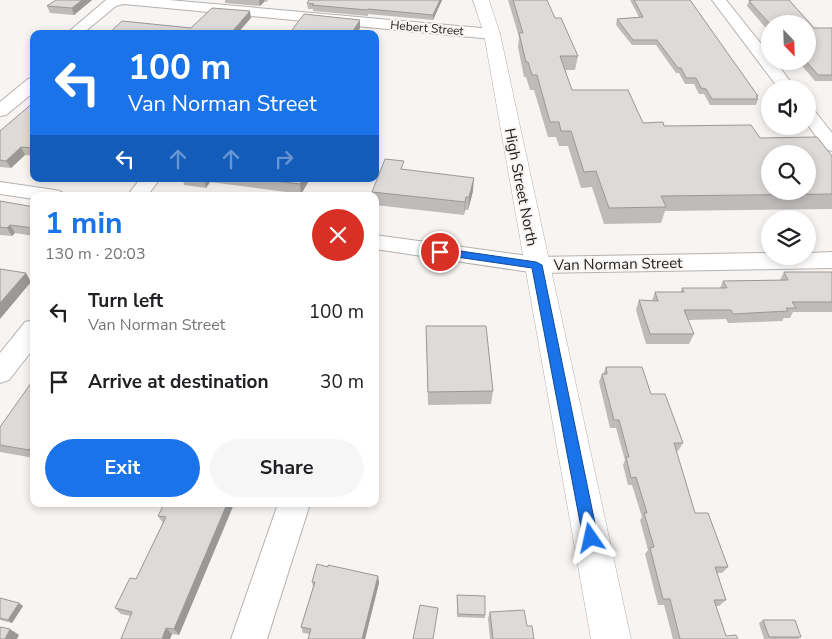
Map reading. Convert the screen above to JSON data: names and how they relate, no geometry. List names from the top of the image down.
{
  "streets": {
    "main road": ["High Street North"],
    "street": ["Hebert Street", "Van Norman Street"]
  },
  "crossings": [
    ["Hebert Street", "High Street North"],
    ["High Street North", "Van Norman Street"]
  ],
  "north": "bottom right",
  "page": {
    "turn": ["100 m", "Van Norman Street"],
    "heading": ["1 min", "130 m · 20:03"],
    "list": [
      {
        "name": "Turn left",
        "note": "Van Norman Street",
        "value": "100 m"
      },
      {
        "name": "Arrive at destination",
        "value": "30 m"
      }
    ],
    "buttons": ["Exit", "Share"]
  }
}
